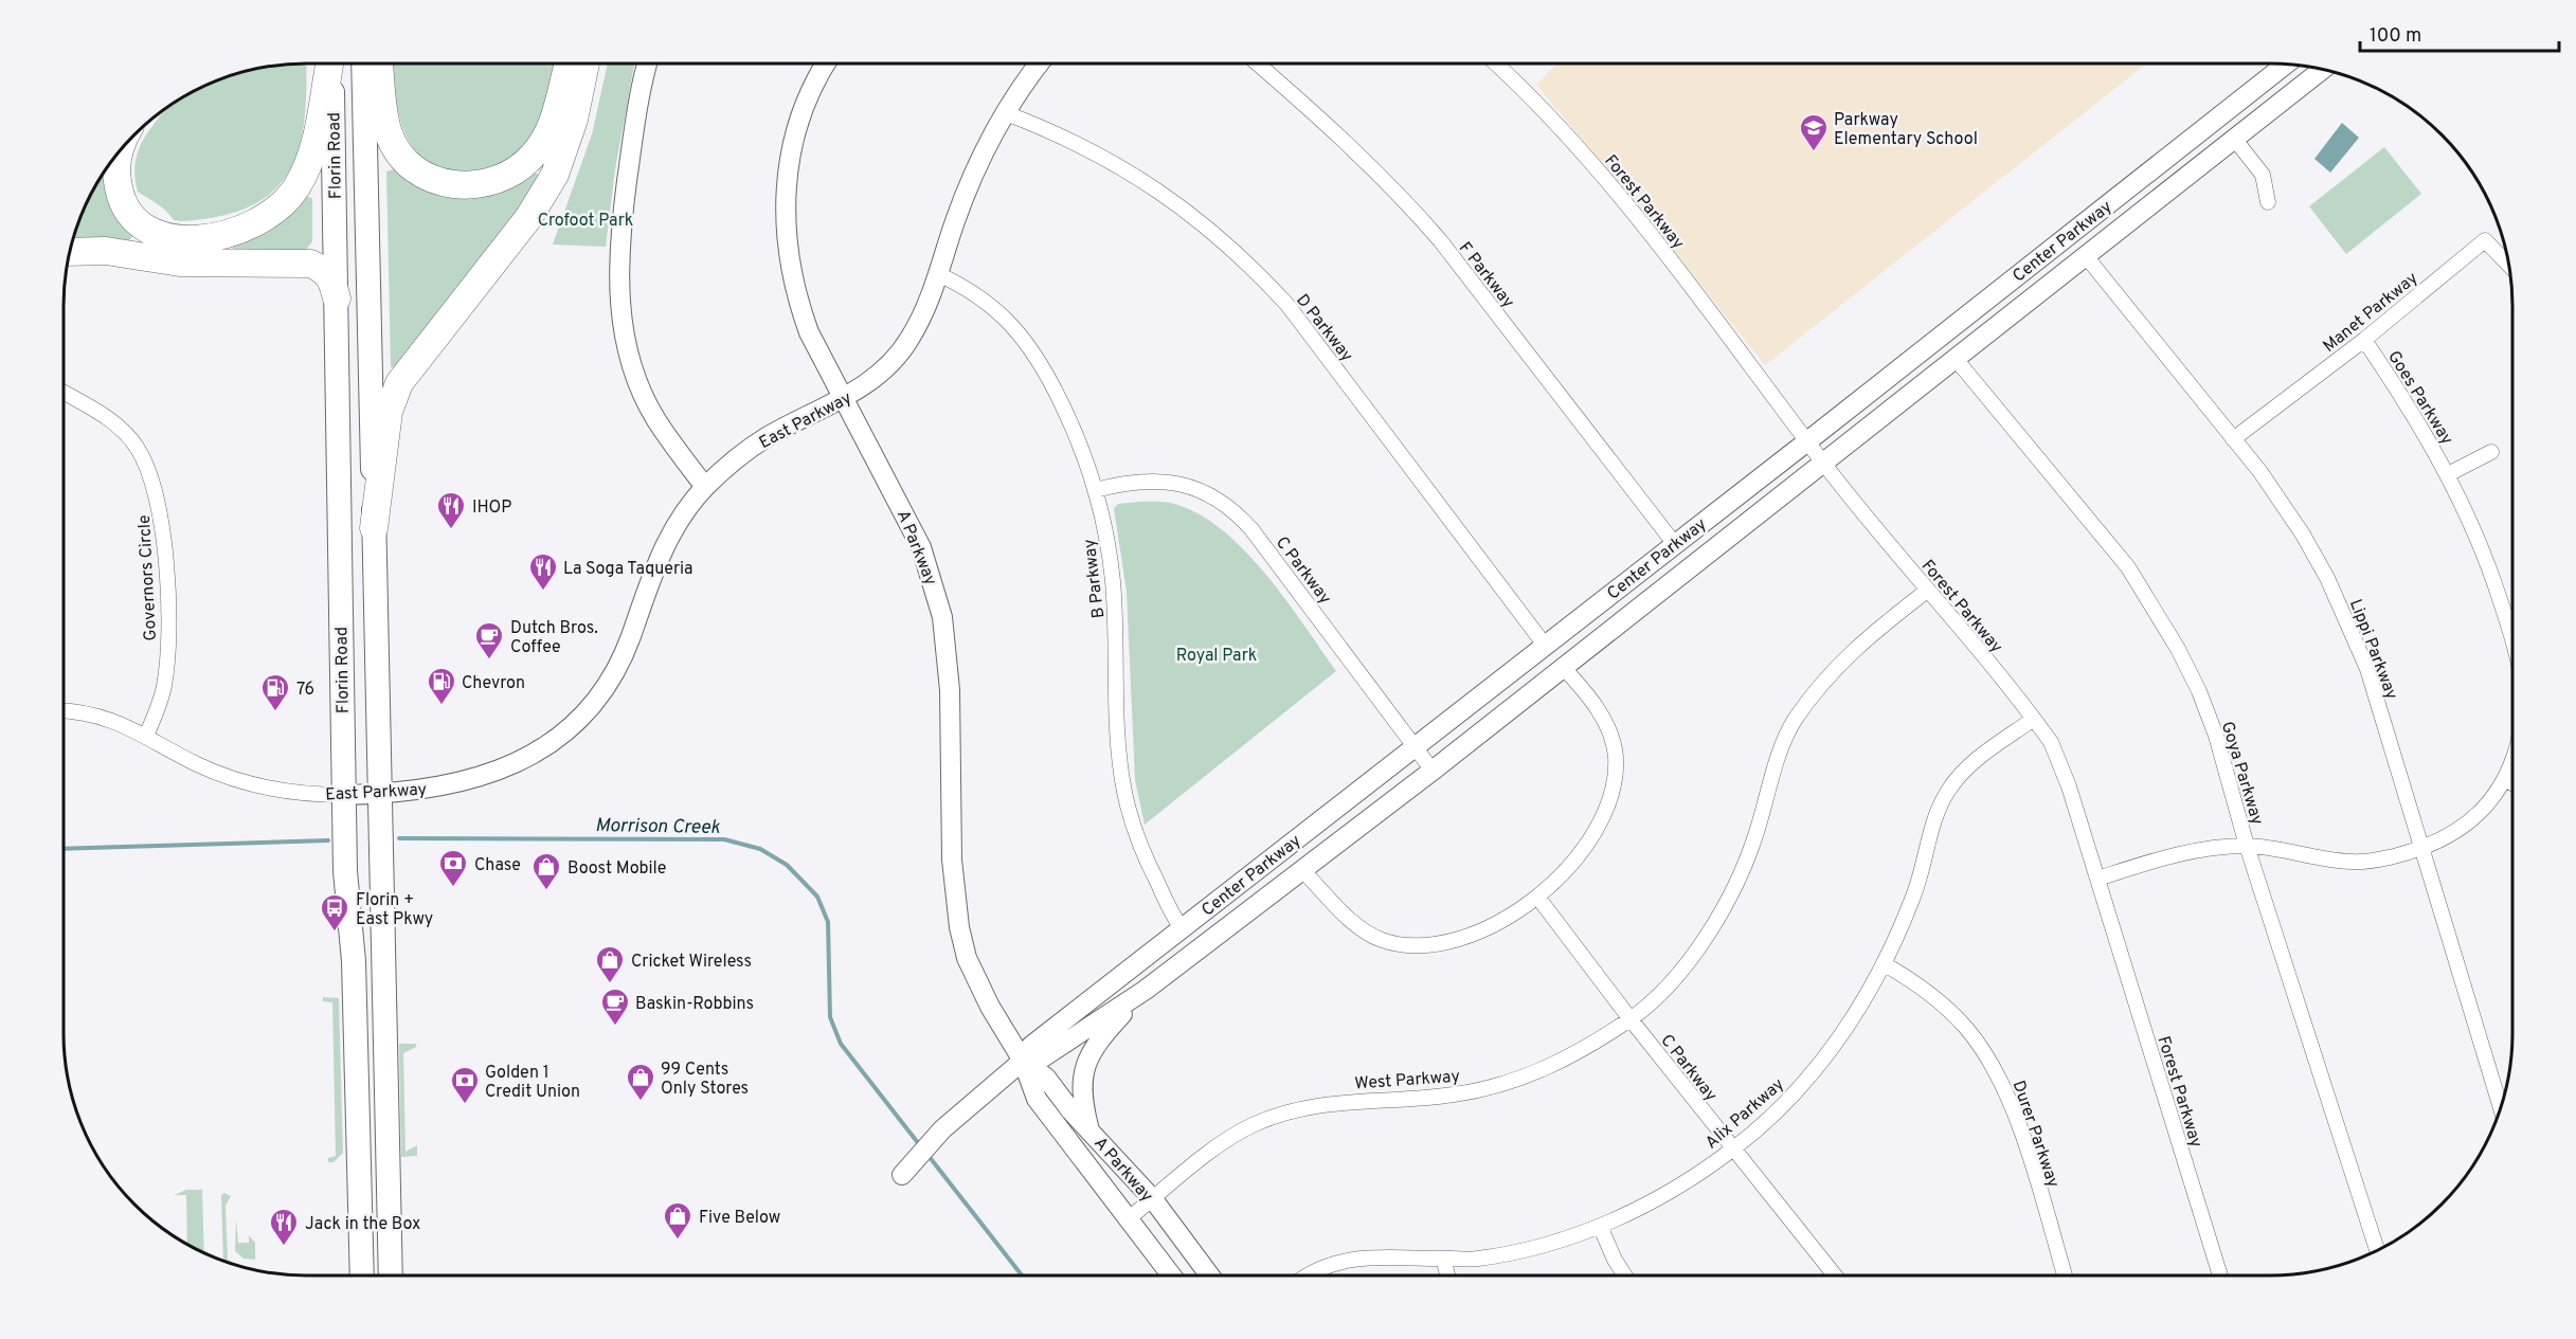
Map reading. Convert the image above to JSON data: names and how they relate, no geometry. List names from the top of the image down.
{
  "streets": {
    "main road": ["Florin Road"],
    "street": [
      "Forest Parkway",
      "Center Parkway",
      "F Parkway",
      "Manet Parkway",
      "D Parkway",
      "Goes Parkway",
      "East Parkway",
      "A Parkway",
      "C Parkway",
      "Governors Circle",
      "B Parkway",
      "Lippi Parkway",
      "Goya Parkway",
      "West Parkway",
      "Alix Parkway",
      "Durer Parkway"
    ]
  },
  "crossings": [
    ["Florin Road", "East Parkway"],
    ["Forest Parkway", "Center Parkway"],
    ["Forest Parkway", "West Parkway"],
    ["Forest Parkway", "Alix Parkway"],
    ["Center Parkway", "F Parkway"],
    ["Center Parkway", "D Parkway"],
    ["Center Parkway", "A Parkway"],
    ["Center Parkway", "C Parkway"],
    ["Center Parkway", "B Parkway"],
    ["Center Parkway", "Lippi Parkway"],
    ["Center Parkway", "Goya Parkway"],
    ["Manet Parkway", "Goes Parkway"],
    ["Manet Parkway", "Lippi Parkway"],
    ["D Parkway", "East Parkway"],
    ["East Parkway", "A Parkway"],
    ["East Parkway", "Governors Circle"],
    ["East Parkway", "B Parkway"],
    ["A Parkway", "West Parkway"],
    ["C Parkway", "B Parkway"],
    ["C Parkway", "West Parkway"],
    ["C Parkway", "Alix Parkway"],
    ["Alix Parkway", "Durer Parkway"]
  ],
  "water": ["Morrison Creek"],
  "parks": ["Crofoot Park", "Royal Park"],
  "places": {
    "school or university": ["Parkway Elementary School"],
    "restaurant": ["IHOP", "La Soga Taqueria", "Jack in the Box"],
    "cafe": ["Dutch Bros. Coffee", "Baskin-Robbins"],
    "fuel station": ["Chevron", "76"],
    "bank": ["Chase", "Golden 1 Credit Union"],
    "shop": [
      "Boost Mobile",
      "Cricket Wireless",
      "99 Cents Only Stores",
      "Five Below"
    ],
    "bus stop": ["Florin + East Pkwy"]
  },
  "scale_bar": "100 m"
}
